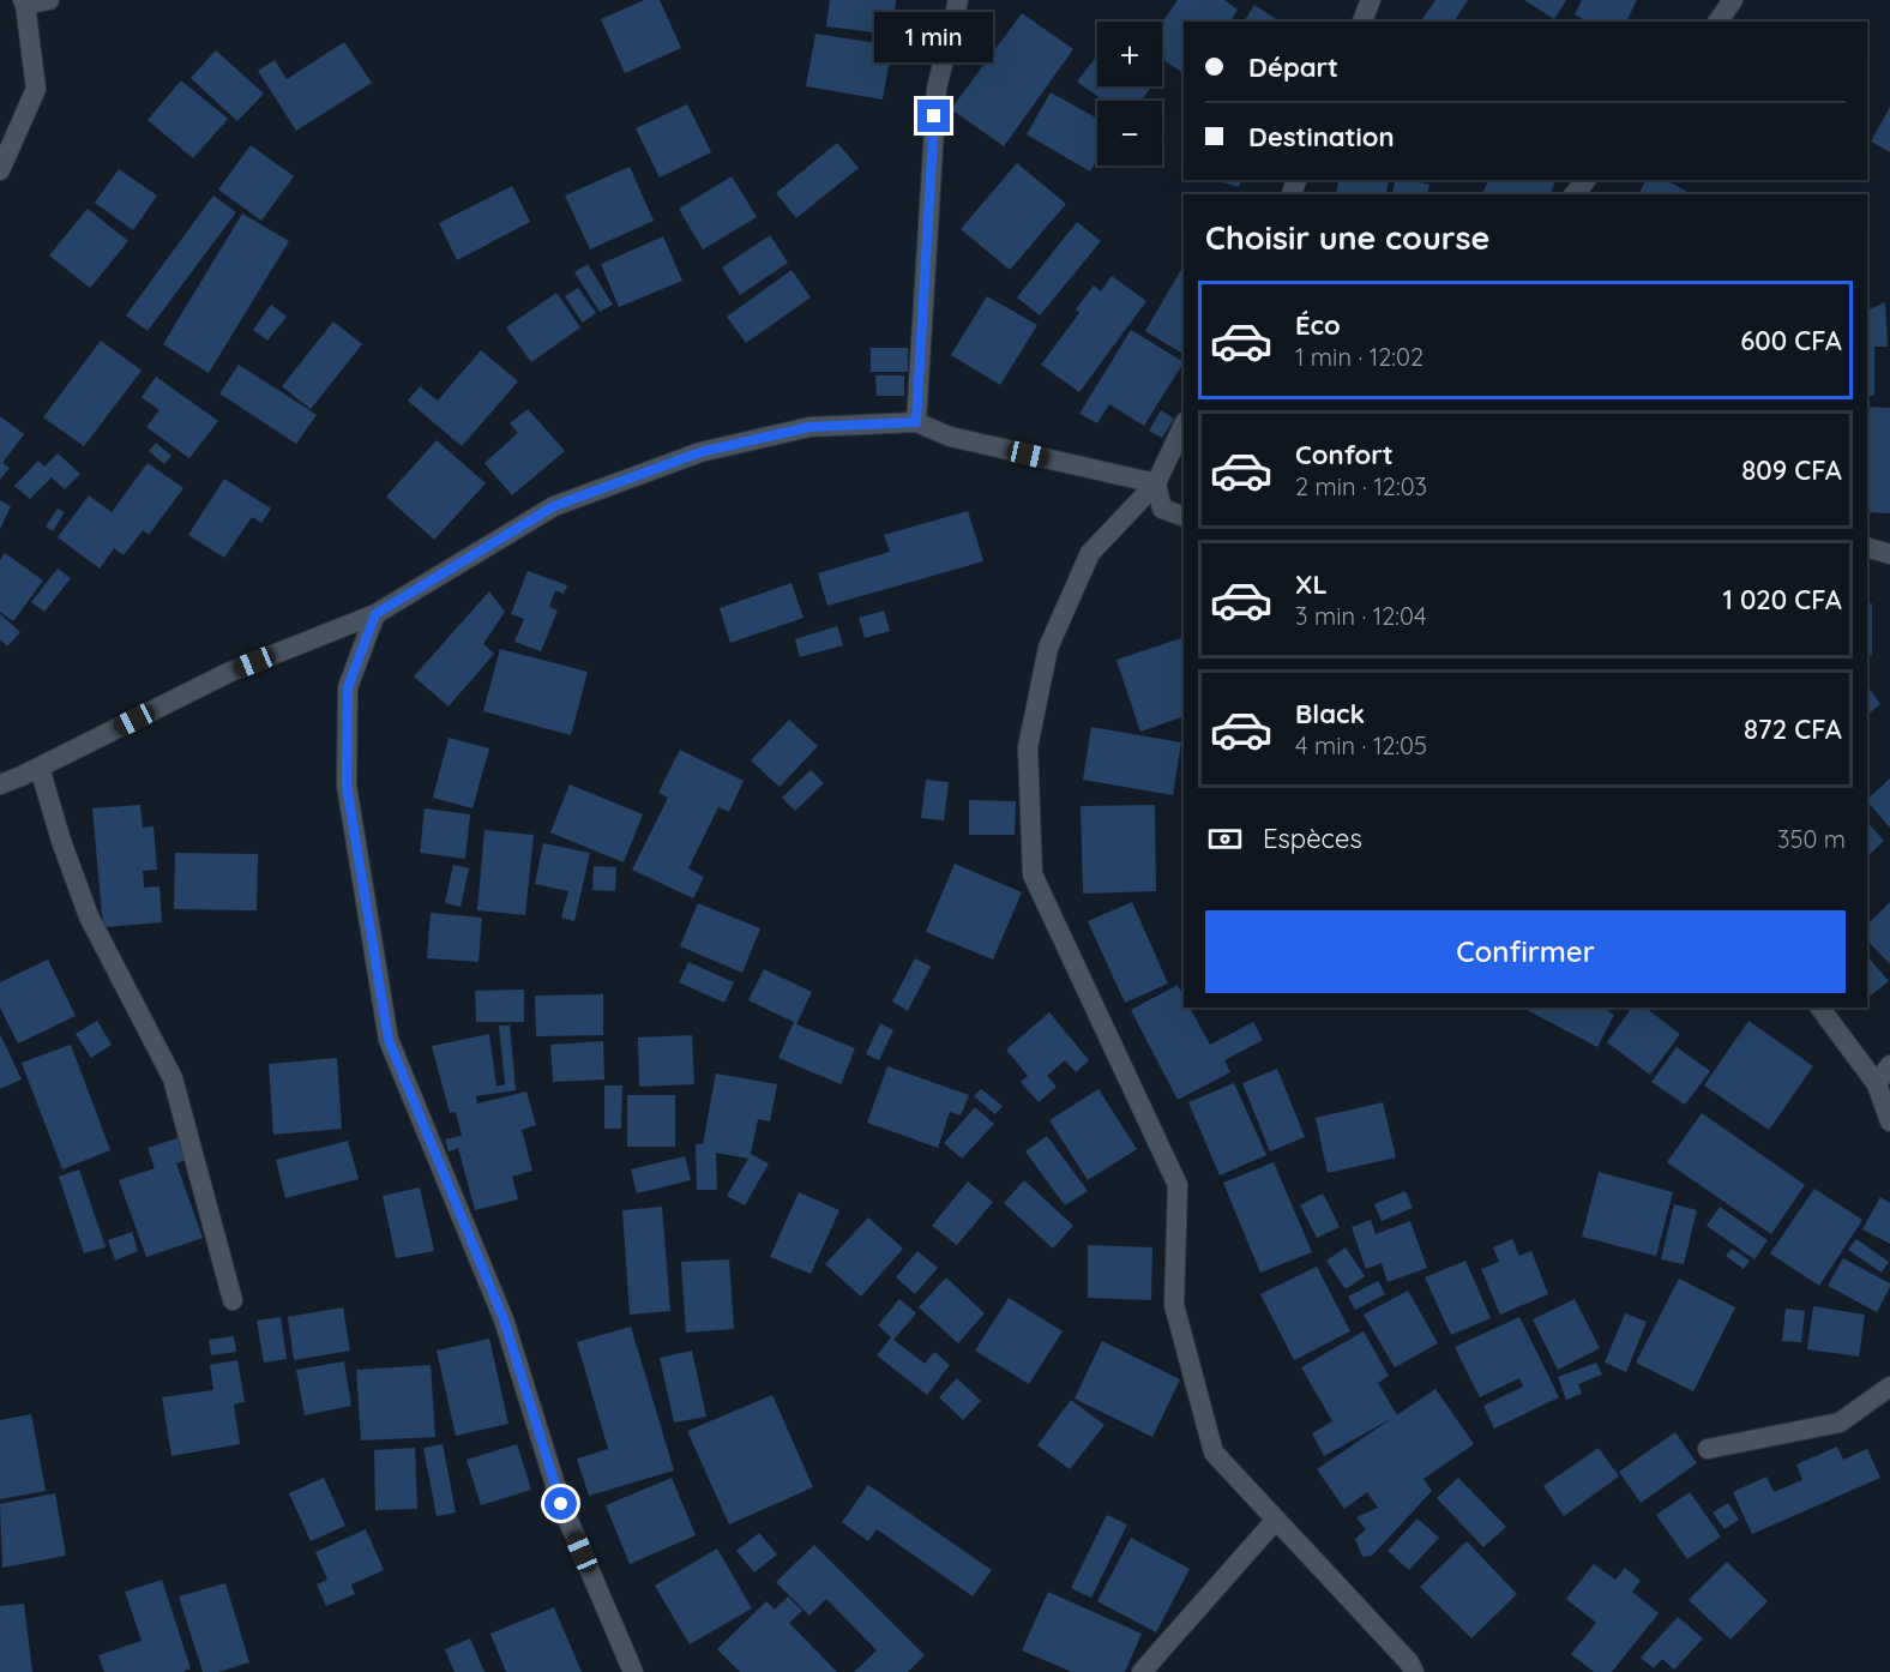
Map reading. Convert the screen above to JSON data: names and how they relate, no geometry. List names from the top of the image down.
{
  "page": {
    "bubble": "1 min",
    "map_buttons": ["+", "−"],
    "banner": ["Départ", "Destination"],
    "heading": "Choisir une course",
    "list": [
      {
        "name": "Éco",
        "note": "1 min · 12:02",
        "value": "600 CFA"
      },
      {
        "name": "Confort",
        "note": "2 min · 12:03",
        "value": "809 CFA"
      },
      {
        "name": "XL",
        "note": "3 min · 12:04",
        "value": "1 020 CFA"
      },
      {
        "name": "Black",
        "note": "4 min · 12:05",
        "value": "872 CFA"
      }
    ],
    "pay": ["Espèces", "350 m"],
    "buttons": "Confirmer"
  }
}
